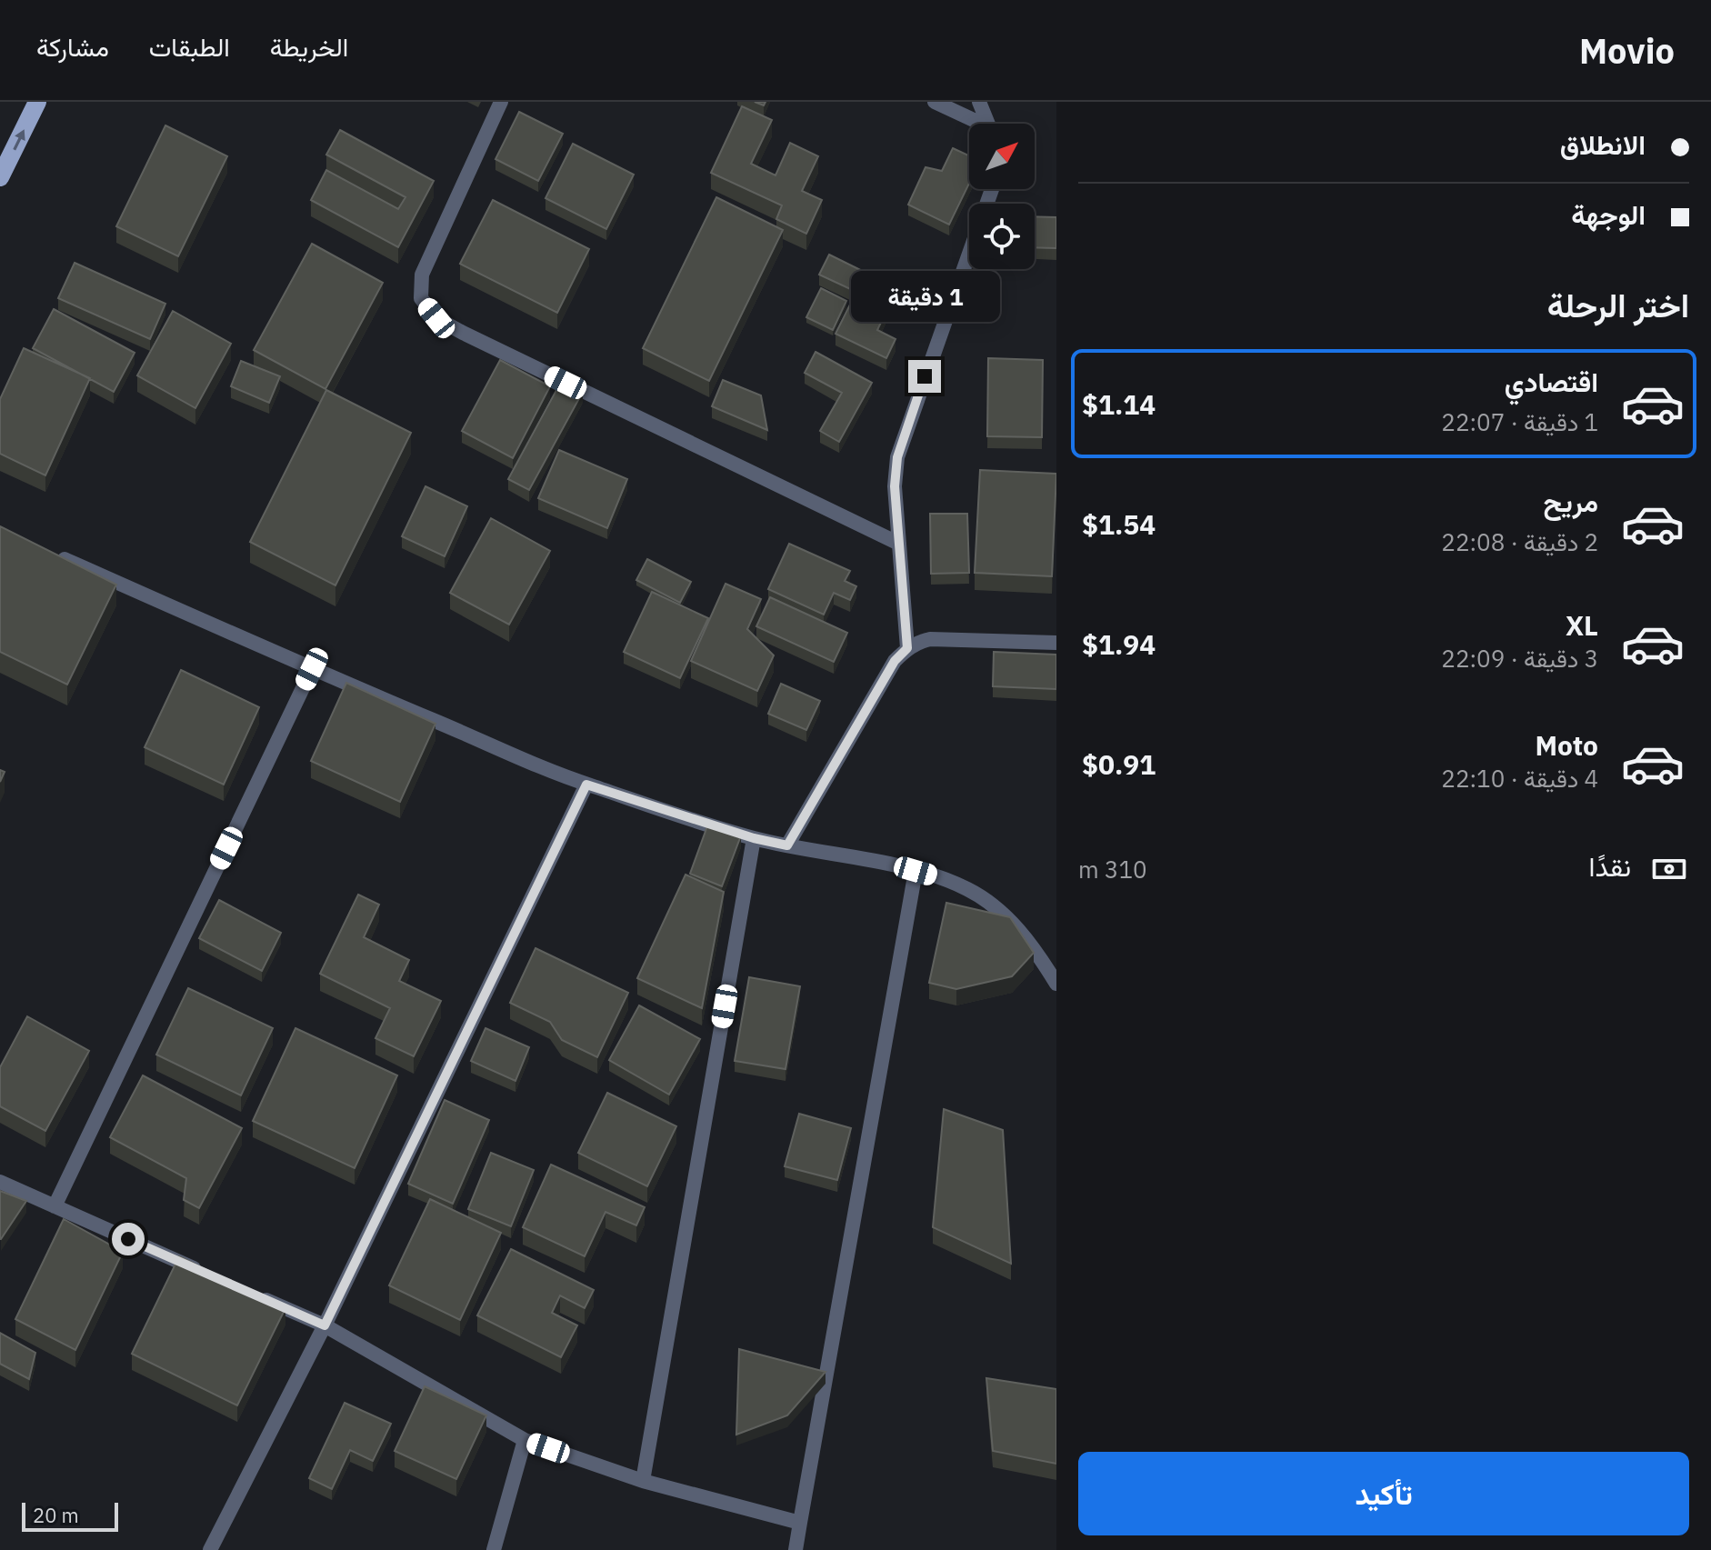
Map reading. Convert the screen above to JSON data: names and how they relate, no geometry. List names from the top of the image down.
{
  "scale_bar": "20 m",
  "north": "top right",
  "page": {
    "header": "Movio",
    "nav": ["الخريطة", "الطبقات", "مشاركة"],
    "banner": ["الانطلاق", "الوجهة"],
    "heading": "اختر الرحلة",
    "bubble": "1 دقيقة",
    "list": [
      {
        "name": "اقتصادي",
        "note": "1 دقيقة · 22:07",
        "value": "$1.14"
      },
      {
        "name": "مريح",
        "note": "2 دقيقة · 22:08",
        "value": "$1.54"
      },
      {
        "name": "XL",
        "note": "3 دقيقة · 22:09",
        "value": "$1.94"
      },
      {
        "name": "Moto",
        "note": "4 دقيقة · 22:10",
        "value": "$0.91"
      }
    ],
    "pay": ["نقدًا", "310 m"],
    "buttons": "تأكيد",
    "scale": "20 m"
  }
}
